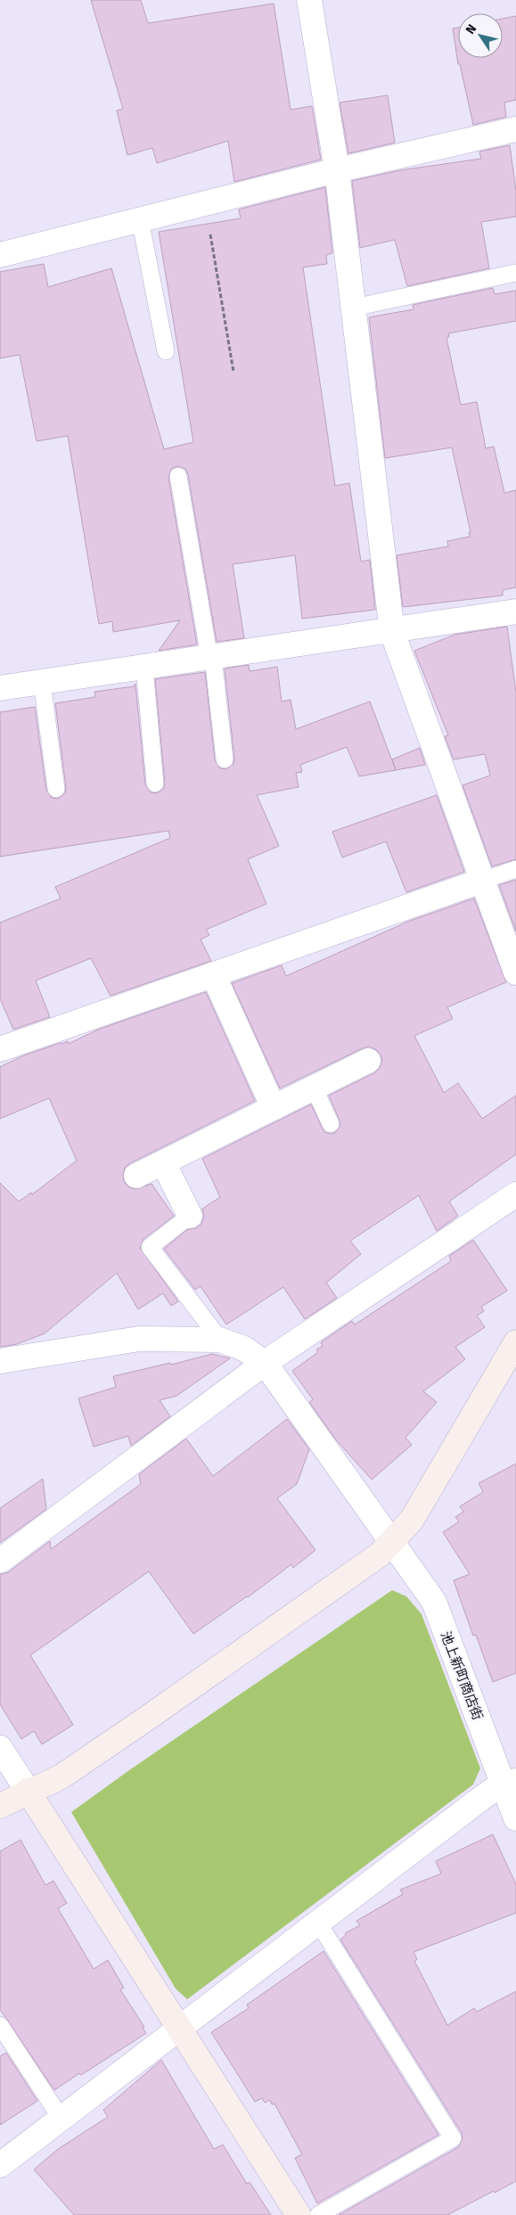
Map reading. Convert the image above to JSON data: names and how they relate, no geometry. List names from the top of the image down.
{
  "streets": {
    "street": ["池上新町商店街"]
  },
  "north": "top left"
}
